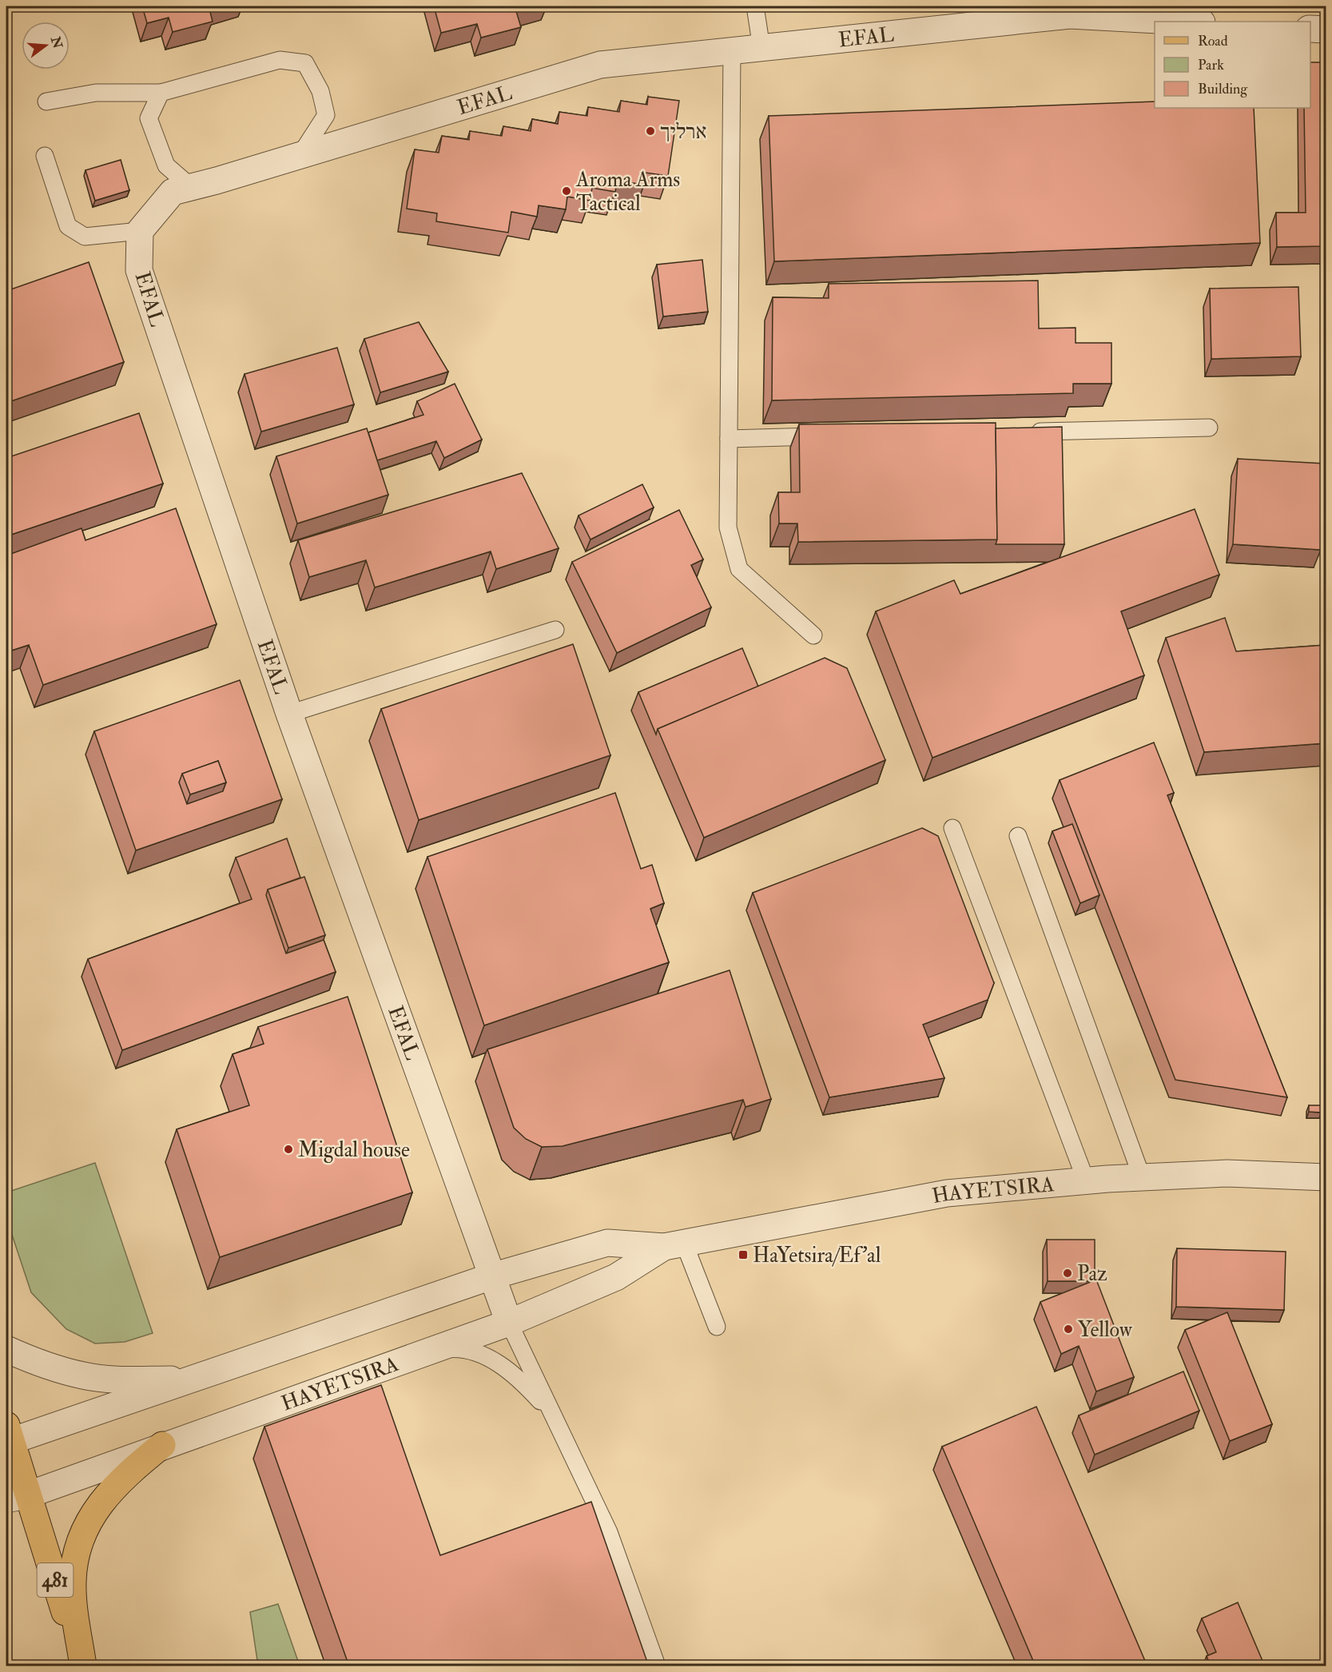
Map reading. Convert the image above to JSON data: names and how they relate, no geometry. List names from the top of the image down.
{
  "streets": {
    "main road": ["481"],
    "street": ["EFAL", "HAYETSIRA"]
  },
  "crossings": [
    ["EFAL", "HAYETSIRA"],
    ["HAYETSIRA", "481"]
  ],
  "places": {
    "other": [
      "ארליך",
      "Aroma Arms Tactical",
      "Migdal house",
      "Paz",
      "Yellow"
    ],
    "transit": ["HaYetsira/Ef'al"]
  },
  "legend": ["Road", "Park", "Building"],
  "north": "right"
}
